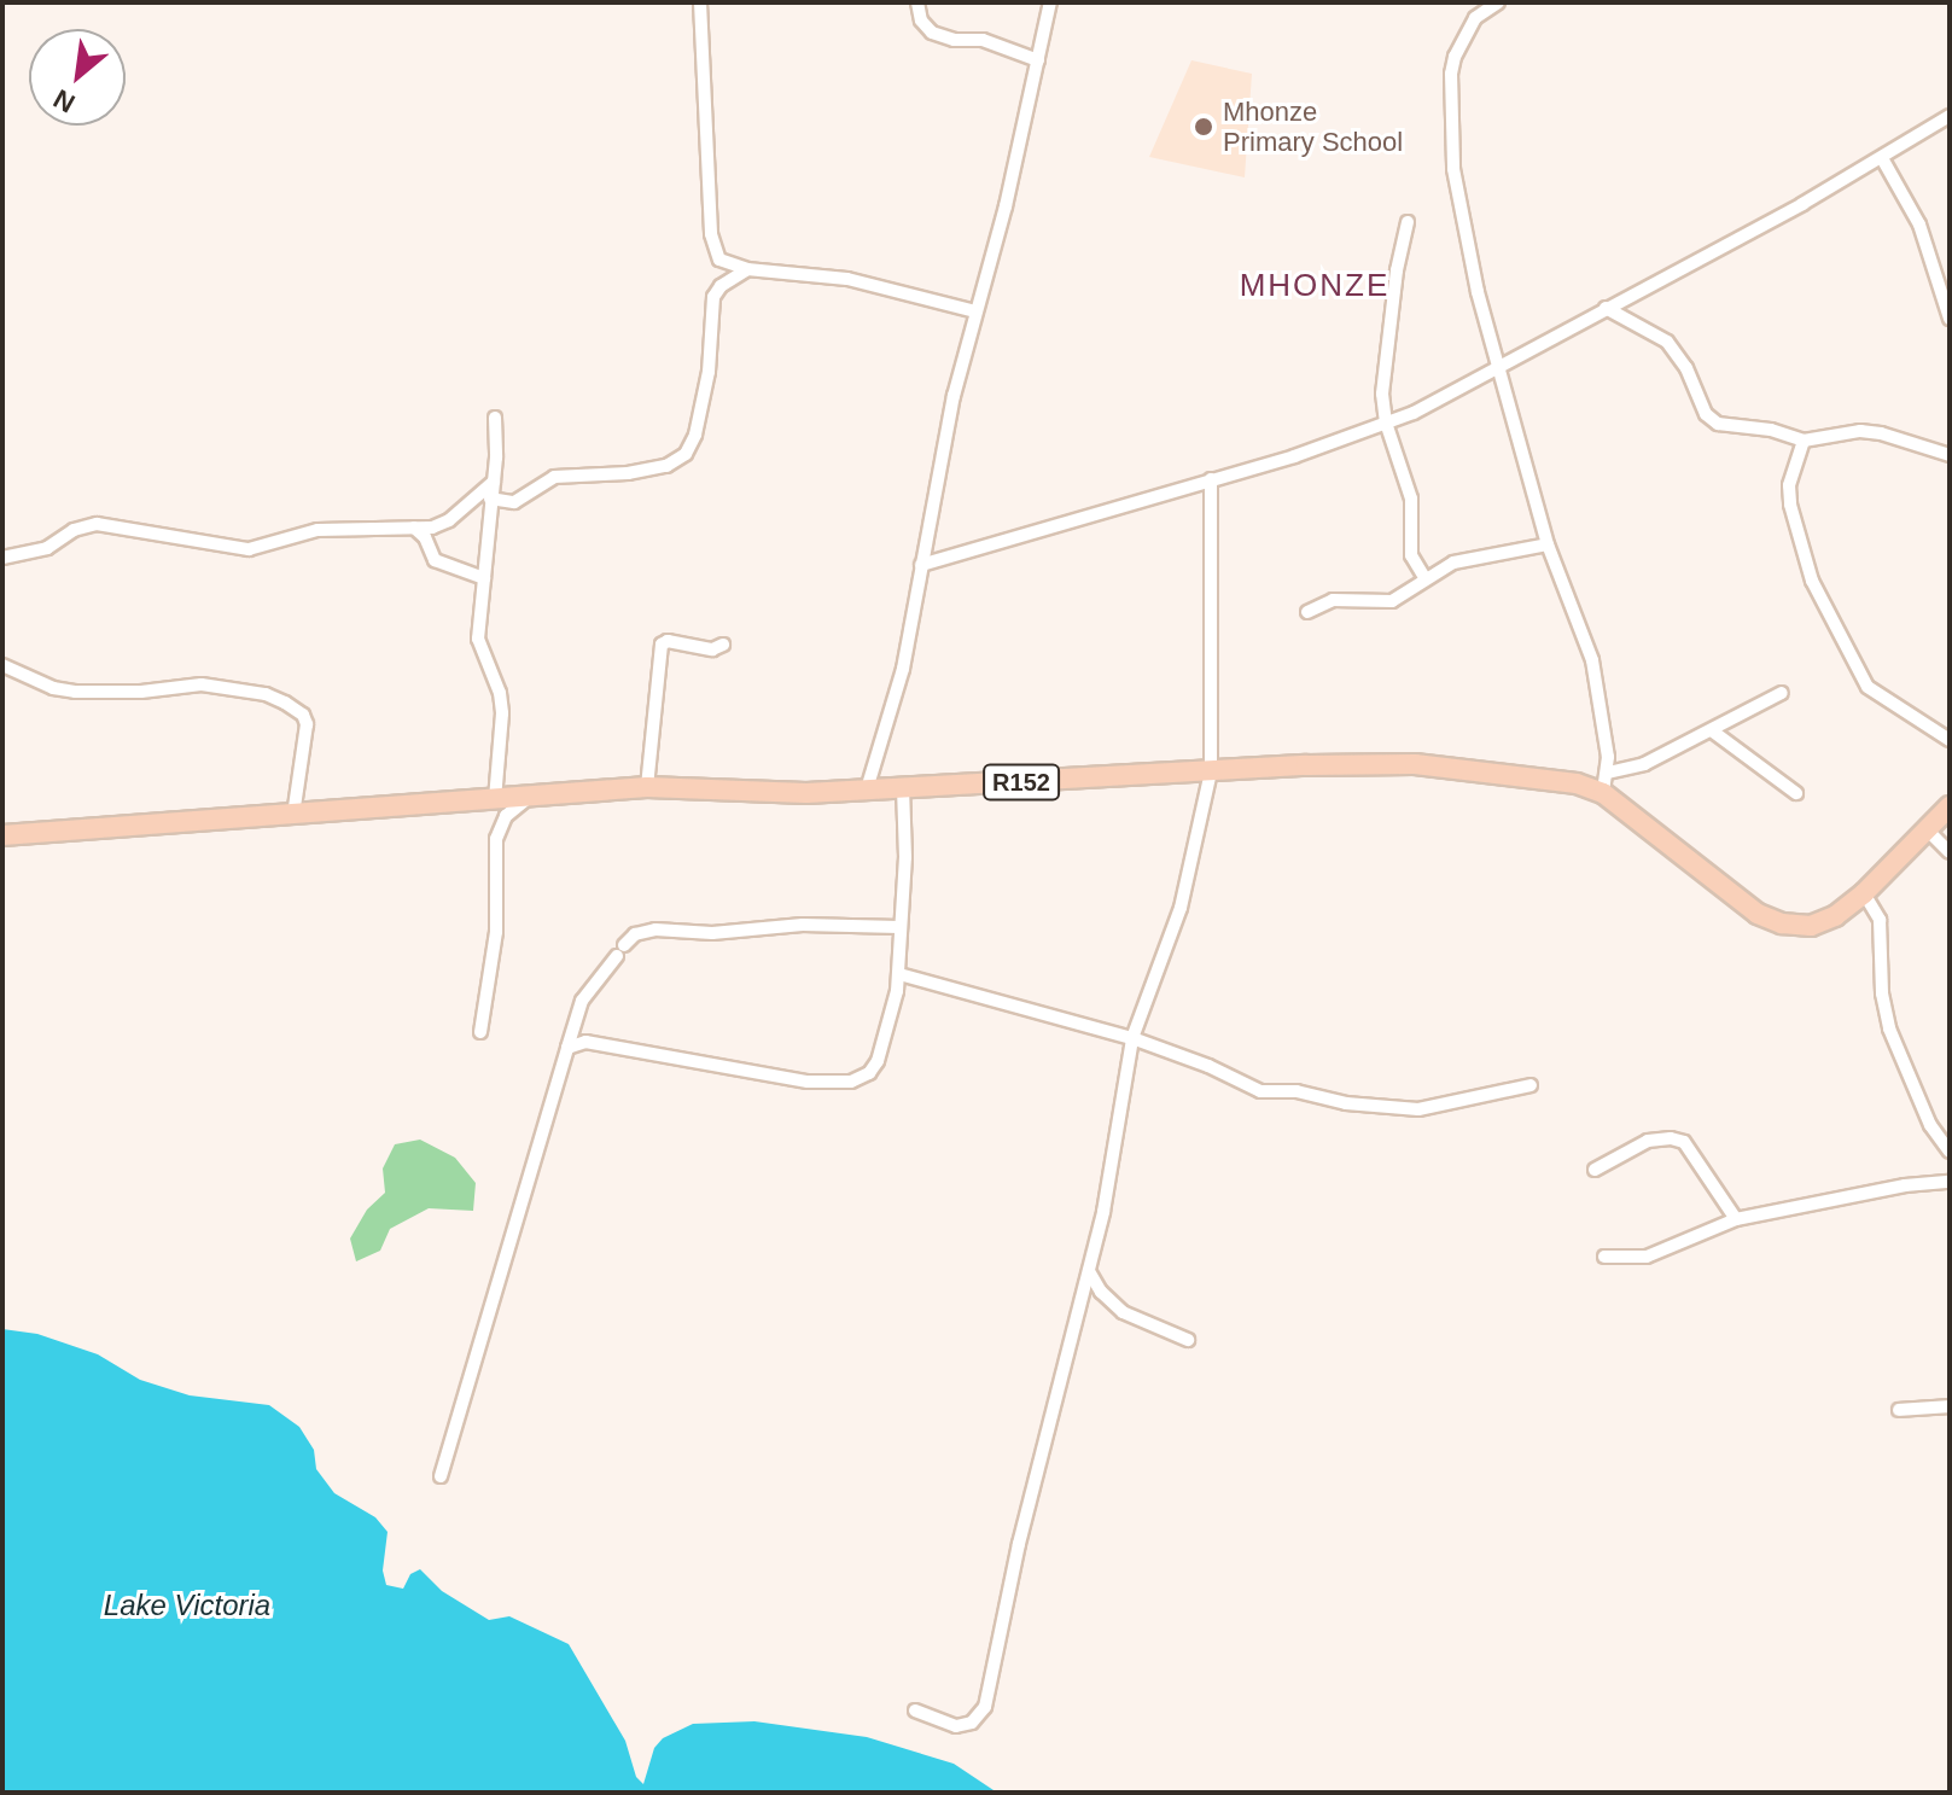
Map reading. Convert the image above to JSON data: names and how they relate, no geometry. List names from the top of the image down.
{
  "streets": {
    "main road": ["R152"]
  },
  "districts": ["MHONZE"],
  "water": ["Lake Victoria"],
  "places": ["Mhonze Primary School"],
  "north": "bottom left"
}
